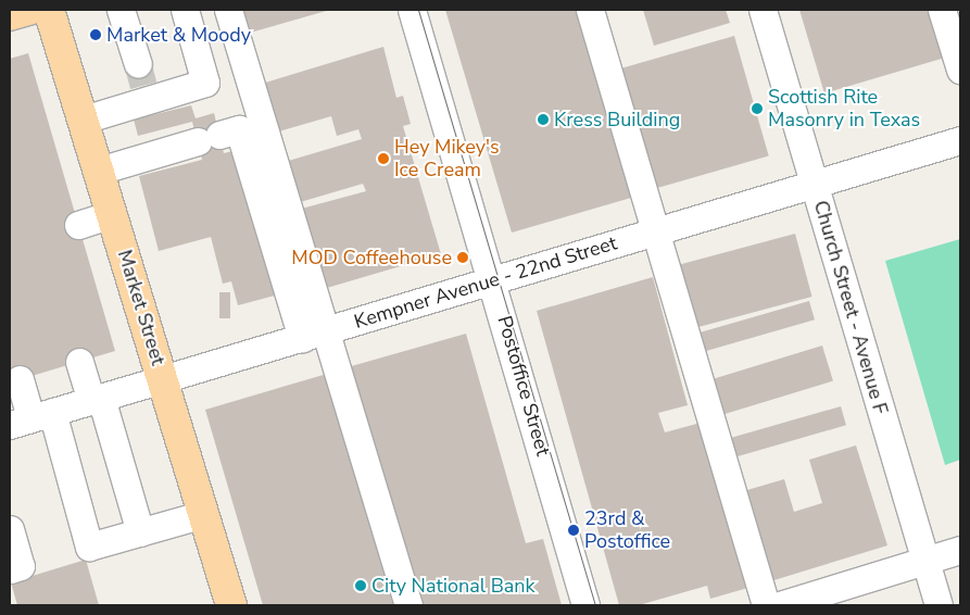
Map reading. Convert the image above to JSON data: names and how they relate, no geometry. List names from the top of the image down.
{
  "streets": {
    "main road": ["Market Street"],
    "street": ["Kempner Avenue - 22nd Street", "Church Street - Avenue F", "Postoffice Street"]
  },
  "crossings": [
    ["Kempner Avenue - 22nd Street", "Market Street"],
    ["Kempner Avenue - 22nd Street", "Church Street - Avenue F"],
    ["Kempner Avenue - 22nd Street", "Postoffice Street"]
  ],
  "places": [
    "Market & Moody",
    "Scottish Rite Masonry in Texas",
    "Kress Building",
    "Hey Mikey's Ice Cream",
    "MOD Coffeehouse",
    "23rd & Postoffice",
    "City National Bank"
  ]
}
